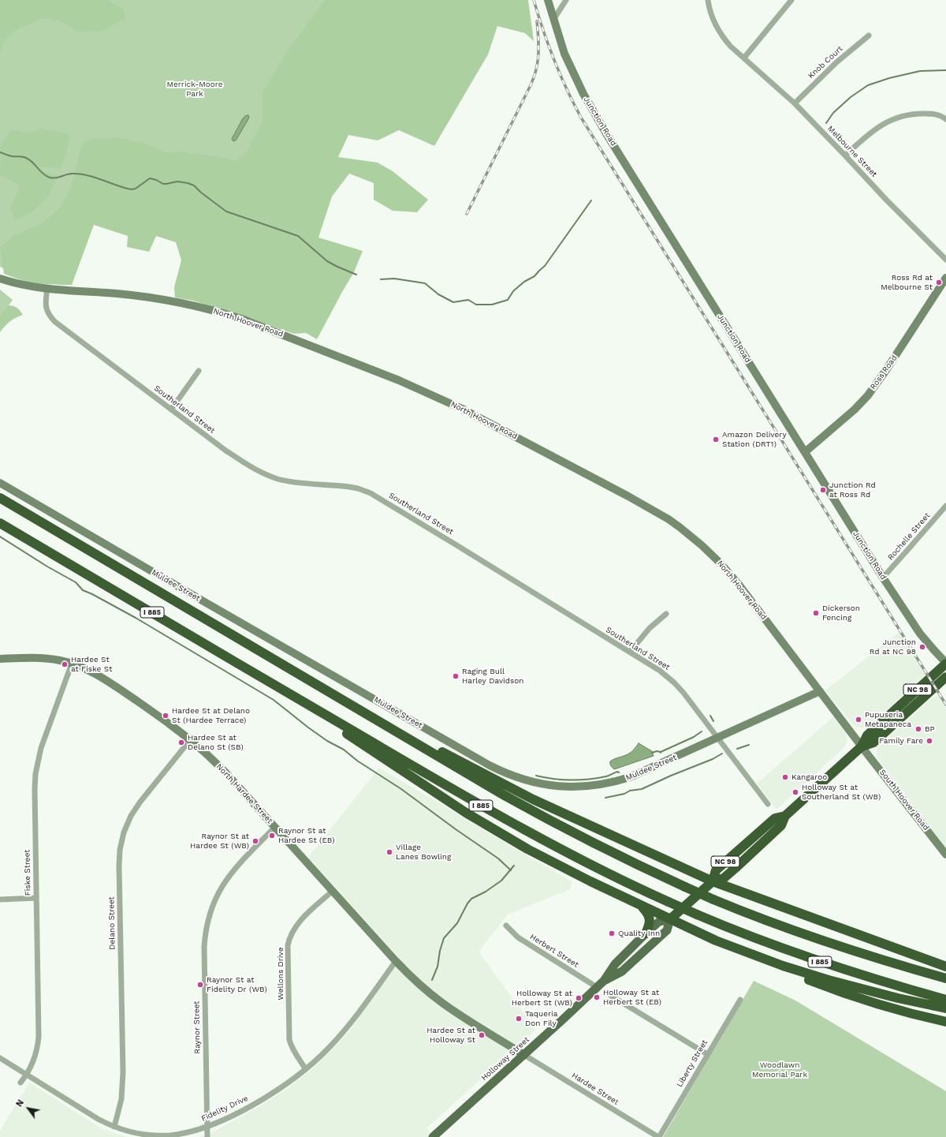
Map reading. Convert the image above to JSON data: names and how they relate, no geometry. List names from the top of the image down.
{
  "streets": {
    "highway": ["I 885", "NC 98", "Holloway Street"],
    "street": [
      "Knob Court",
      "Junction Road",
      "Melbourne Street",
      "North Hoover Road",
      "Ross Road",
      "Southerland Street",
      "Rochelle Street",
      "Muldee Street",
      "North Hardee Street",
      "South Hoover Road",
      "Fiske Street",
      "Delano Street",
      "Herbert Street",
      "Wellons Drive",
      "Raynor Street",
      "Liberty Street",
      "Hardee Street",
      "Fidelity Drive"
    ]
  },
  "crossings": [
    ["Knob Court", "Melbourne Street"],
    ["Junction Road", "Ross Road"],
    ["Junction Road", "Rochelle Street"],
    ["Junction Road", "Holloway Street"],
    ["North Hoover Road", "Southerland Street"],
    ["North Hoover Road", "Muldee Street"],
    ["North Hoover Road", "South Hoover Road"],
    ["North Hoover Road", "Holloway Street"],
    ["Southerland Street", "Muldee Street"],
    ["North Hardee Street", "Fiske Street"],
    ["North Hardee Street", "Delano Street"],
    ["North Hardee Street", "Wellons Drive"],
    ["North Hardee Street", "Raynor Street"],
    ["North Hardee Street", "Holloway Street"],
    ["North Hardee Street", "Hardee Street"],
    ["North Hardee Street", "Fidelity Drive"],
    ["South Hoover Road", "Holloway Street"],
    ["Fiske Street", "Fidelity Drive"],
    ["Delano Street", "Fidelity Drive"],
    ["Herbert Street", "Holloway Street"],
    ["Wellons Drive", "Fidelity Drive"],
    ["Raynor Street", "Fidelity Drive"],
    ["Holloway Street", "Hardee Street"],
    ["Liberty Street", "Hardee Street"]
  ],
  "parks": ["Merrick-Moore Park", "Woodlawn Memorial Park"],
  "places": [
    "Ross Rd at Melbourne St",
    "Amazon Delivery Station (DRT1)",
    "Junction Rd at Ross Rd",
    "Dickerson Fencing",
    "Junction Rd at NC 98",
    "Hardee St at Fiske St",
    "Raging Bull Harley Davidson",
    "Hardee St at Delano St (Hardee Terrace)",
    "Pupuseria Metapaneca",
    "BP",
    "Family Fare",
    "Hardee St at Delano St (SB)",
    "Kangaroo",
    "Holloway St at Southerland St (WB)",
    "Raynor St at Hardee St (EB)",
    "Raynor St at Hardee St (WB)",
    "Village Lanes Bowling",
    "Quality Inn",
    "Raynor St at Fidelity Dr (WB)",
    "Holloway St at Herbert St (EB)",
    "Holloway St at Herbert St (WB)",
    "Taqueria Don Fily",
    "Hardee St at Holloway St"
  ],
  "north": "top left"
}
